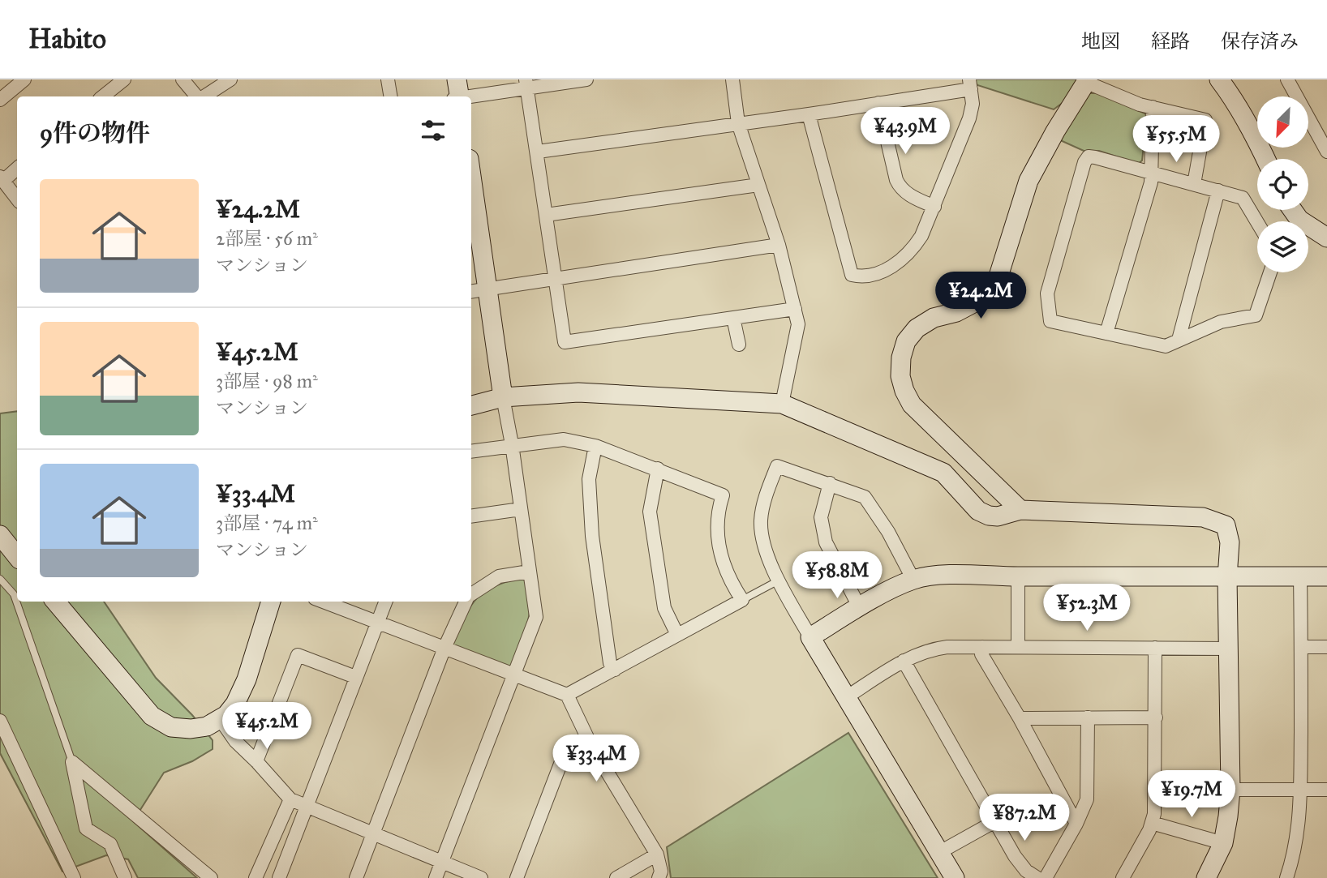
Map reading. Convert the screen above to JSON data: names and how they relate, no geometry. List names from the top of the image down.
{
  "north": "bottom left",
  "page": {
    "header": "Habito",
    "nav": ["地図", "経路", "保存済み"],
    "heading": "9件の物件",
    "price": [
      "¥43.9M",
      "¥55.5M",
      "¥24.2M",
      "¥58.8M",
      "¥52.3M",
      "¥45.2M",
      "¥33.4M",
      "¥19.7M",
      "¥87.2M"
    ],
    "list": [
      {
        "name": "¥24.2M",
        "note": "2部屋 · 56 m² · マンション"
      },
      {
        "name": "¥45.2M",
        "note": "3部屋 · 98 m² · マンション"
      },
      {
        "name": "¥33.4M",
        "note": "3部屋 · 74 m² · マンション"
      }
    ]
  }
}
